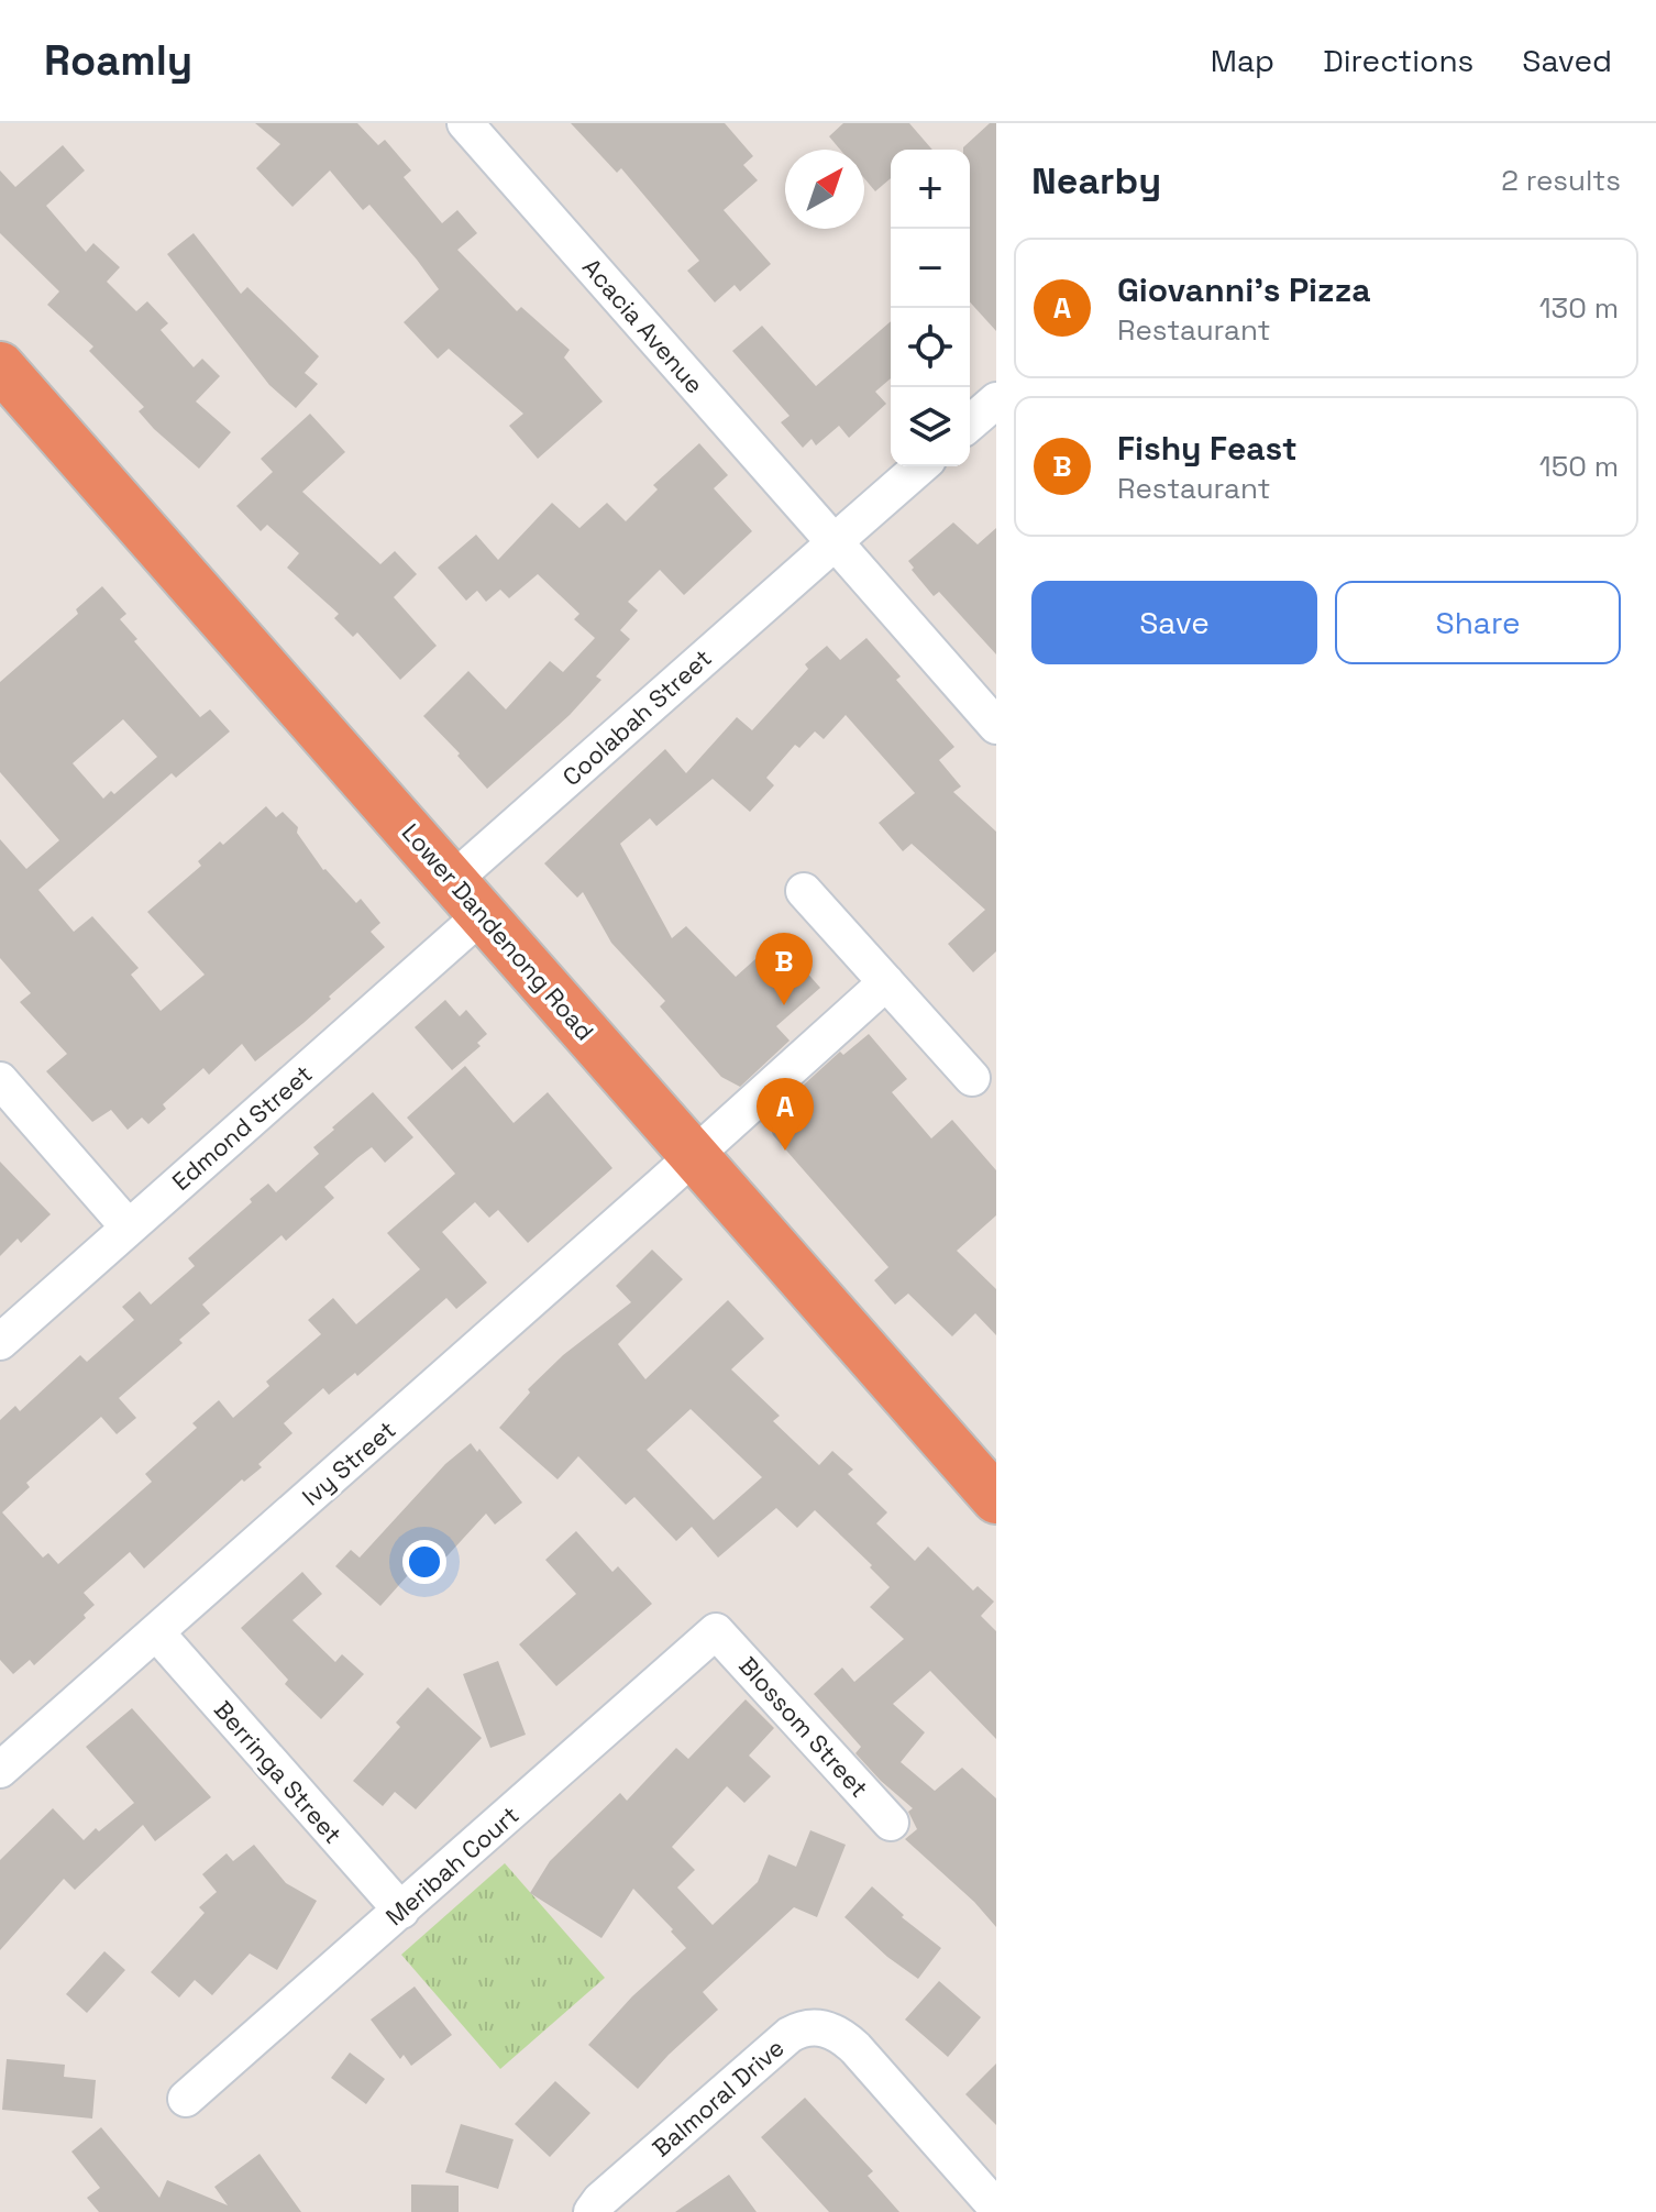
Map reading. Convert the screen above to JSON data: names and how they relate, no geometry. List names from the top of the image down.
{
  "streets": {
    "highway": ["Lower Dandenong Road"],
    "street": [
      "Acacia Avenue",
      "Coolabah Street",
      "Edmond Street",
      "Ivy Street",
      "Blossom Street",
      "Berringa Street",
      "Meribah Court",
      "Balmoral Drive"
    ]
  },
  "crossings": [
    ["Acacia Avenue", "Coolabah Street"],
    ["Coolabah Street", "Lower Dandenong Road"],
    ["Coolabah Street", "Edmond Street"],
    ["Lower Dandenong Road", "Edmond Street"],
    ["Lower Dandenong Road", "Ivy Street"],
    ["Ivy Street", "Berringa Street"],
    ["Blossom Street", "Meribah Court"],
    ["Berringa Street", "Meribah Court"]
  ],
  "north": "top right",
  "page": {
    "header": "Roamly",
    "nav": ["Map", "Directions", "Saved"],
    "heading": ["Nearby", "2 results"],
    "map_buttons": ["+", "−"],
    "list": [
      {
        "mark": "A",
        "name": "Giovanni's Pizza",
        "note": "Restaurant",
        "value": "130 m"
      },
      {
        "mark": "B",
        "name": "Fishy Feast",
        "note": "Restaurant",
        "value": "150 m"
      }
    ],
    "buttons": ["Save", "Share"],
    "pins": ["B", "A"]
  }
}
